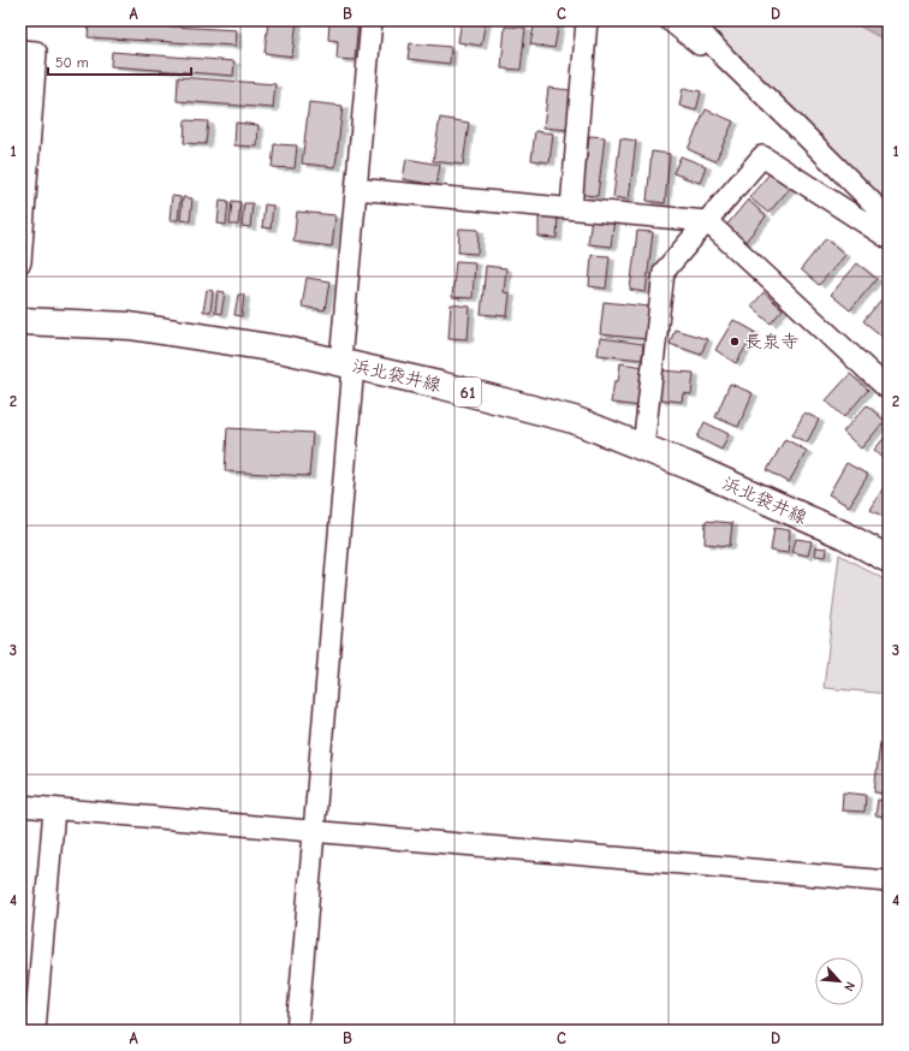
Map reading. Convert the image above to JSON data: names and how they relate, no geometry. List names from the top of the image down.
{
  "streets": {
    "main road": ["浜北袋井線", "61"]
  },
  "places": ["長泉寺"],
  "scale_bar": "50 m",
  "north": "bottom right",
  "grid": {
    "columns": [
      "A",
      "B",
      "C",
      "D"
    ],
    "rows": [
      "1",
      "2",
      "3",
      "4"
    ]
  }
}
